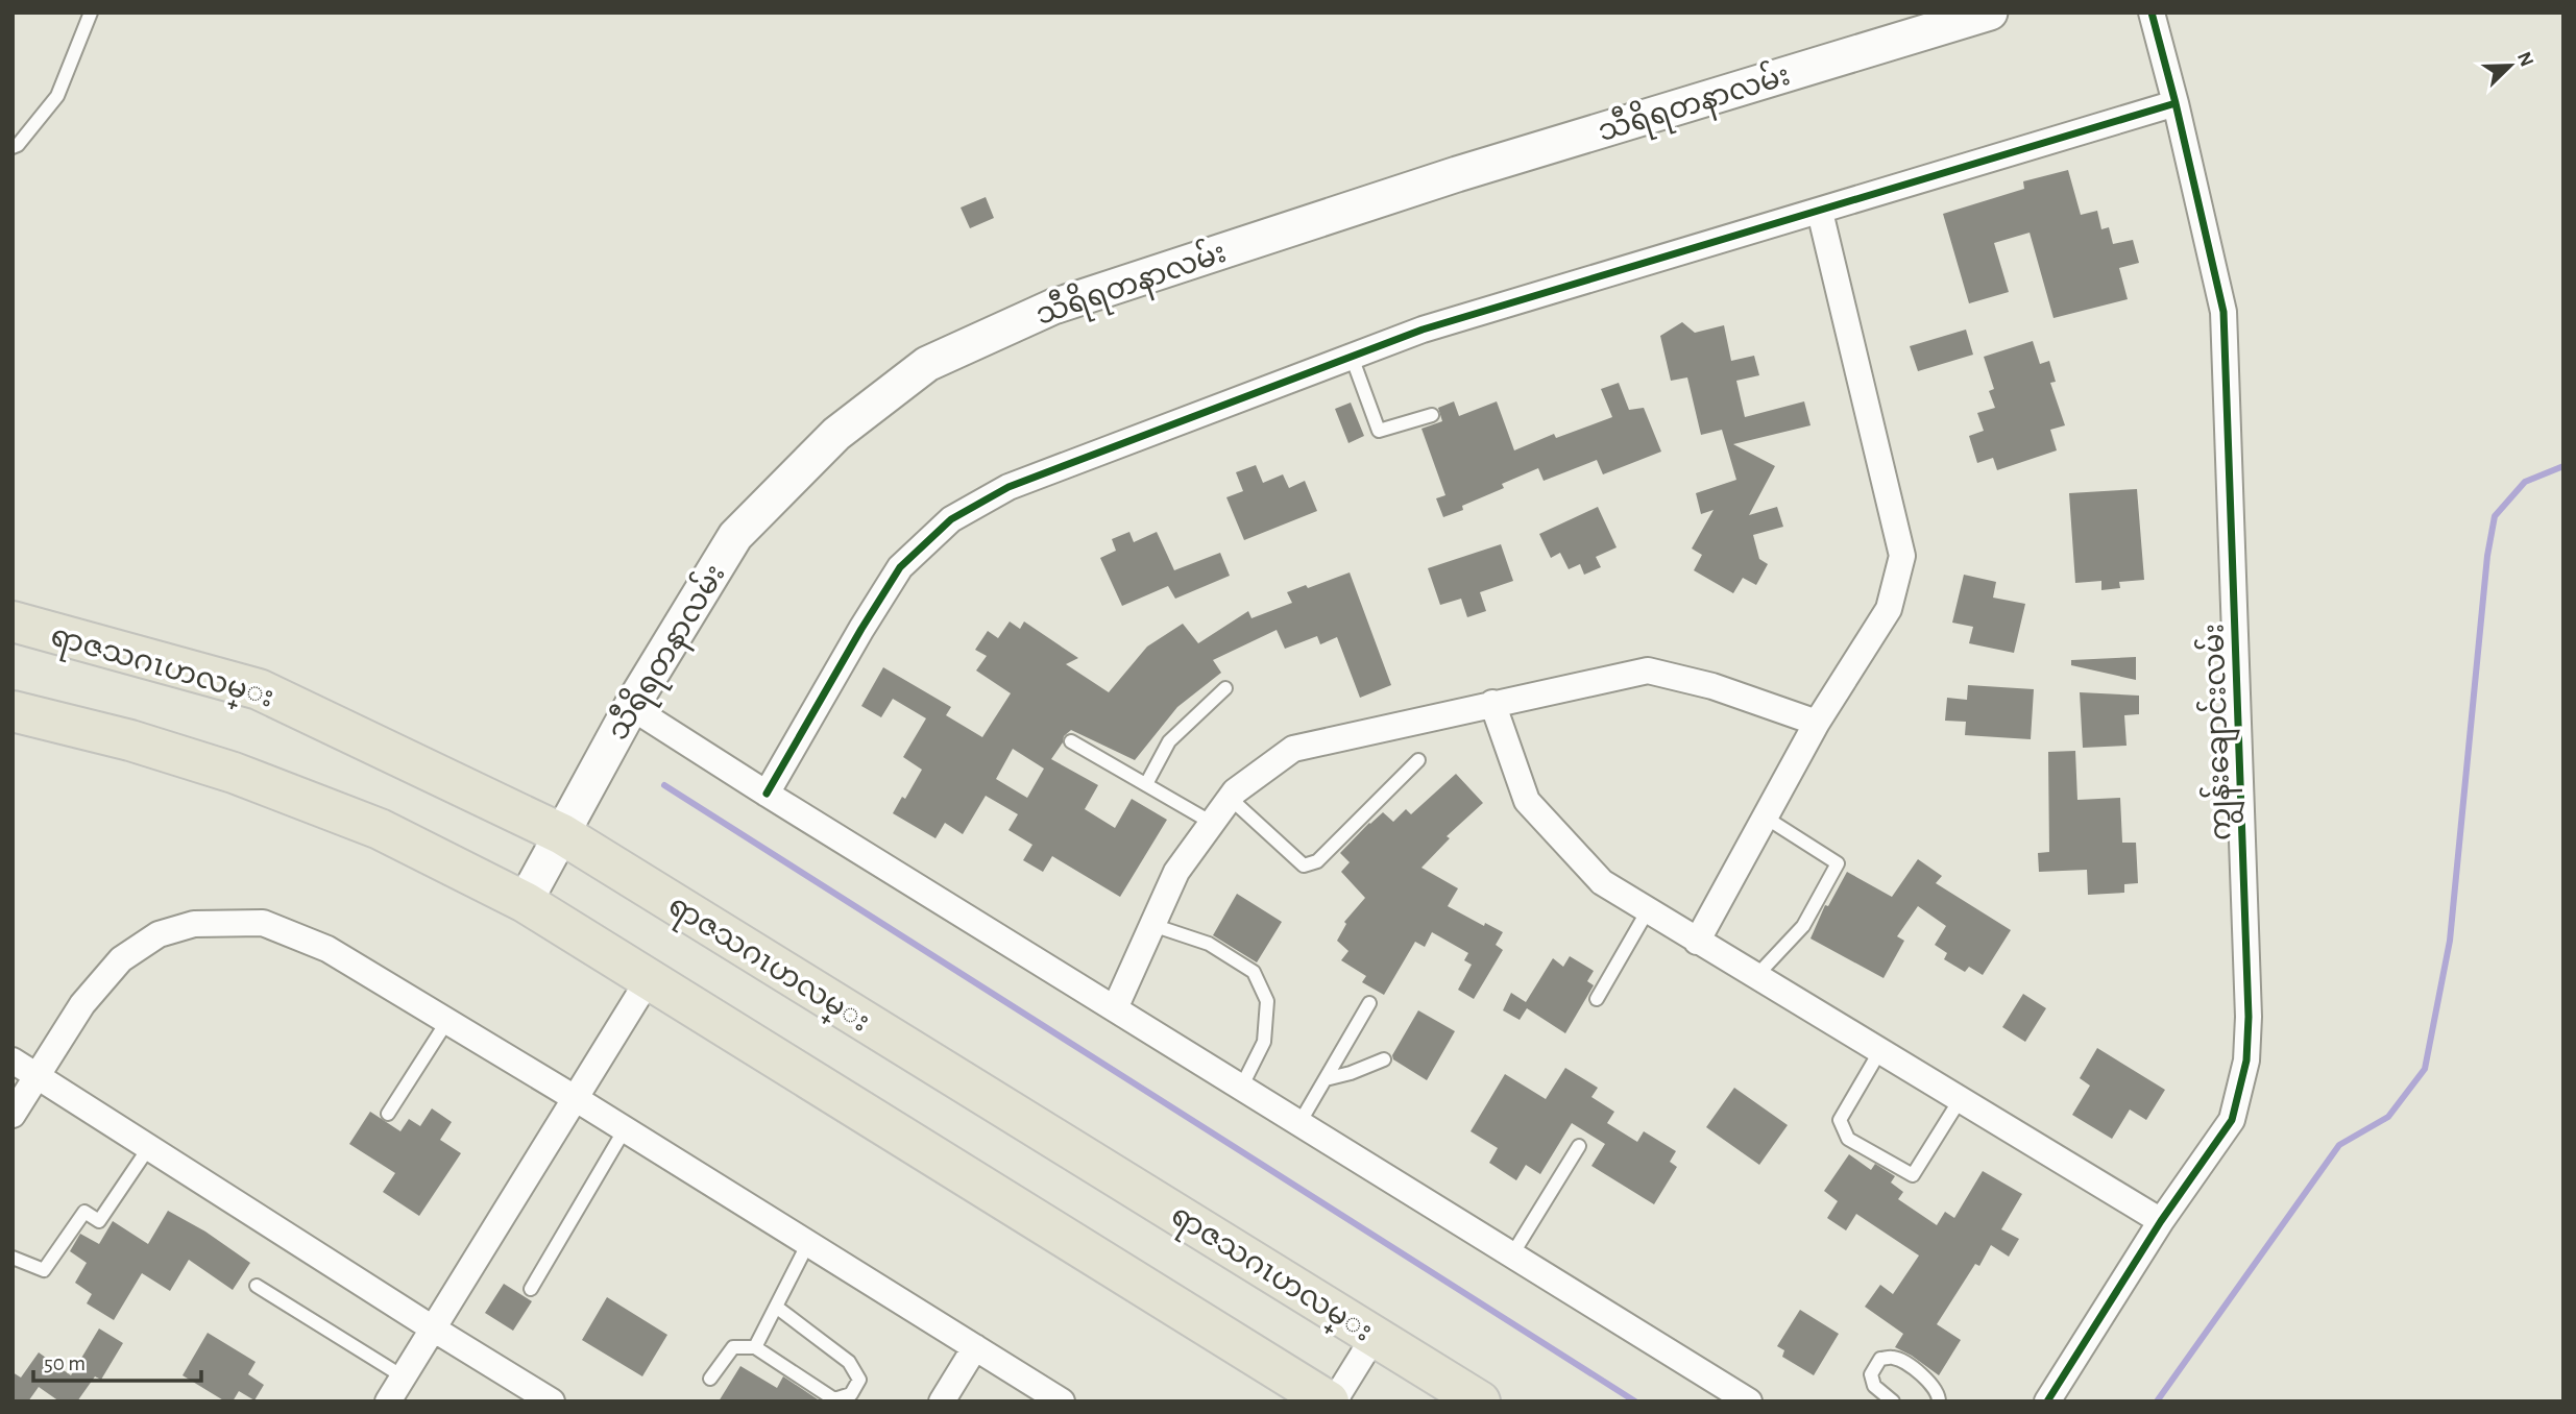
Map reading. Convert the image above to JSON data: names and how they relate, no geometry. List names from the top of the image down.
{
  "streets": {
    "main road": ["သီရိရတနာလမ်း", "ရာဇသဂၤဟလမ္း"],
    "street": ["ကျွန်းချောင်းလမ်း"]
  },
  "crossings": [
    ["သီရိရတနာလမ်း", "ရာဇသဂၤဟလမ္း"]
  ],
  "scale_bar": "50 m",
  "north": "top right"
}
